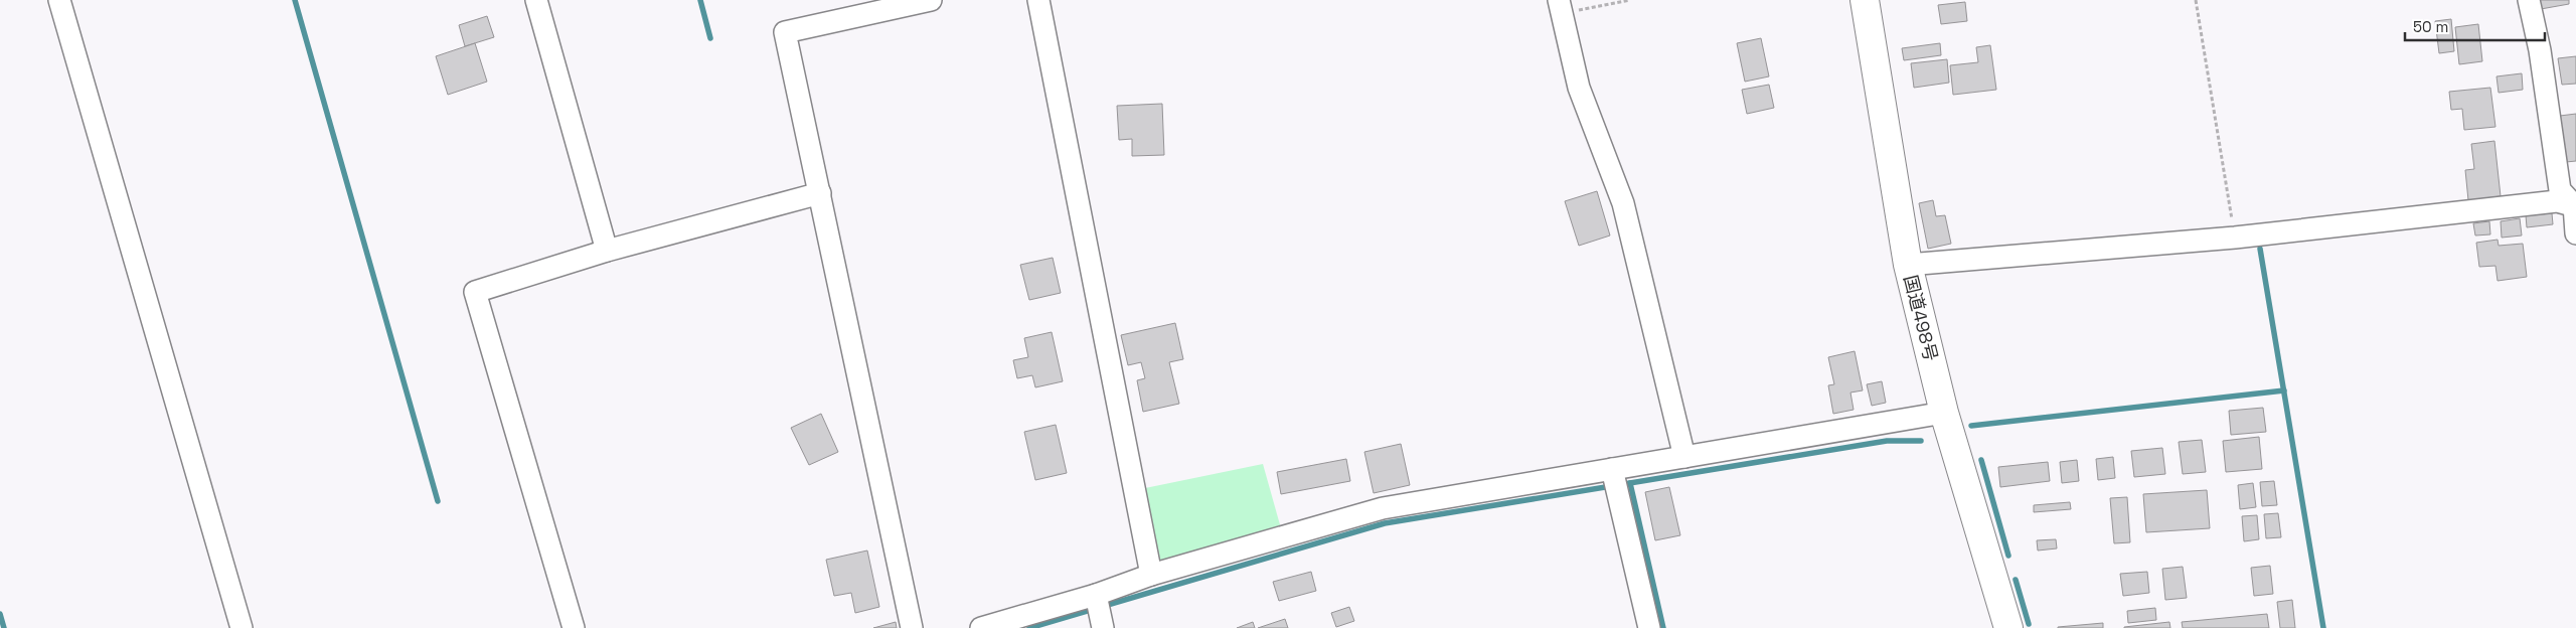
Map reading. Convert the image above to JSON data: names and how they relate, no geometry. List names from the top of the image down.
{
  "streets": {
    "highway": ["国道498号"]
  },
  "scale_bar": "50 m"
}
